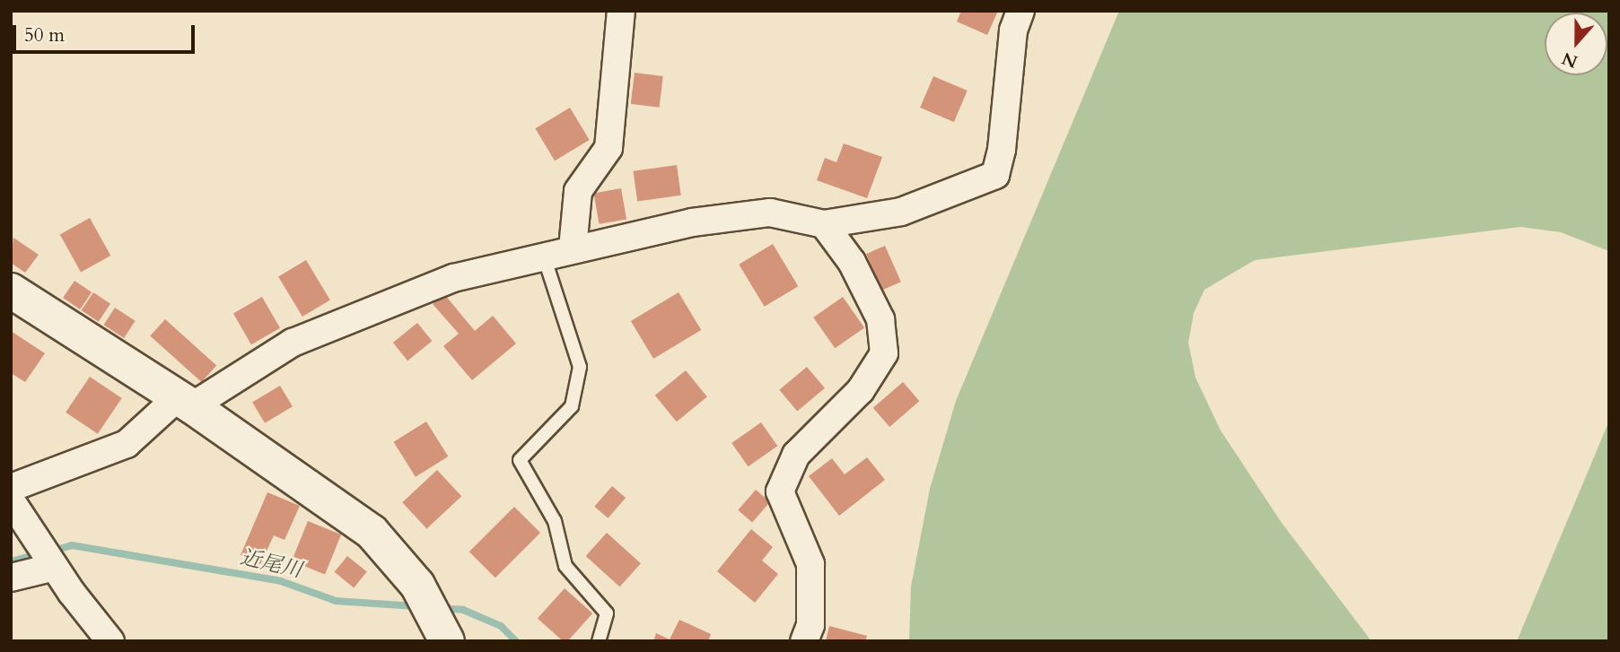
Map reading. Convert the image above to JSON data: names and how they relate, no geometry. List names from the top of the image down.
{
  "water": ["近尾川"],
  "scale_bar": "50 m",
  "north": "bottom"
}
